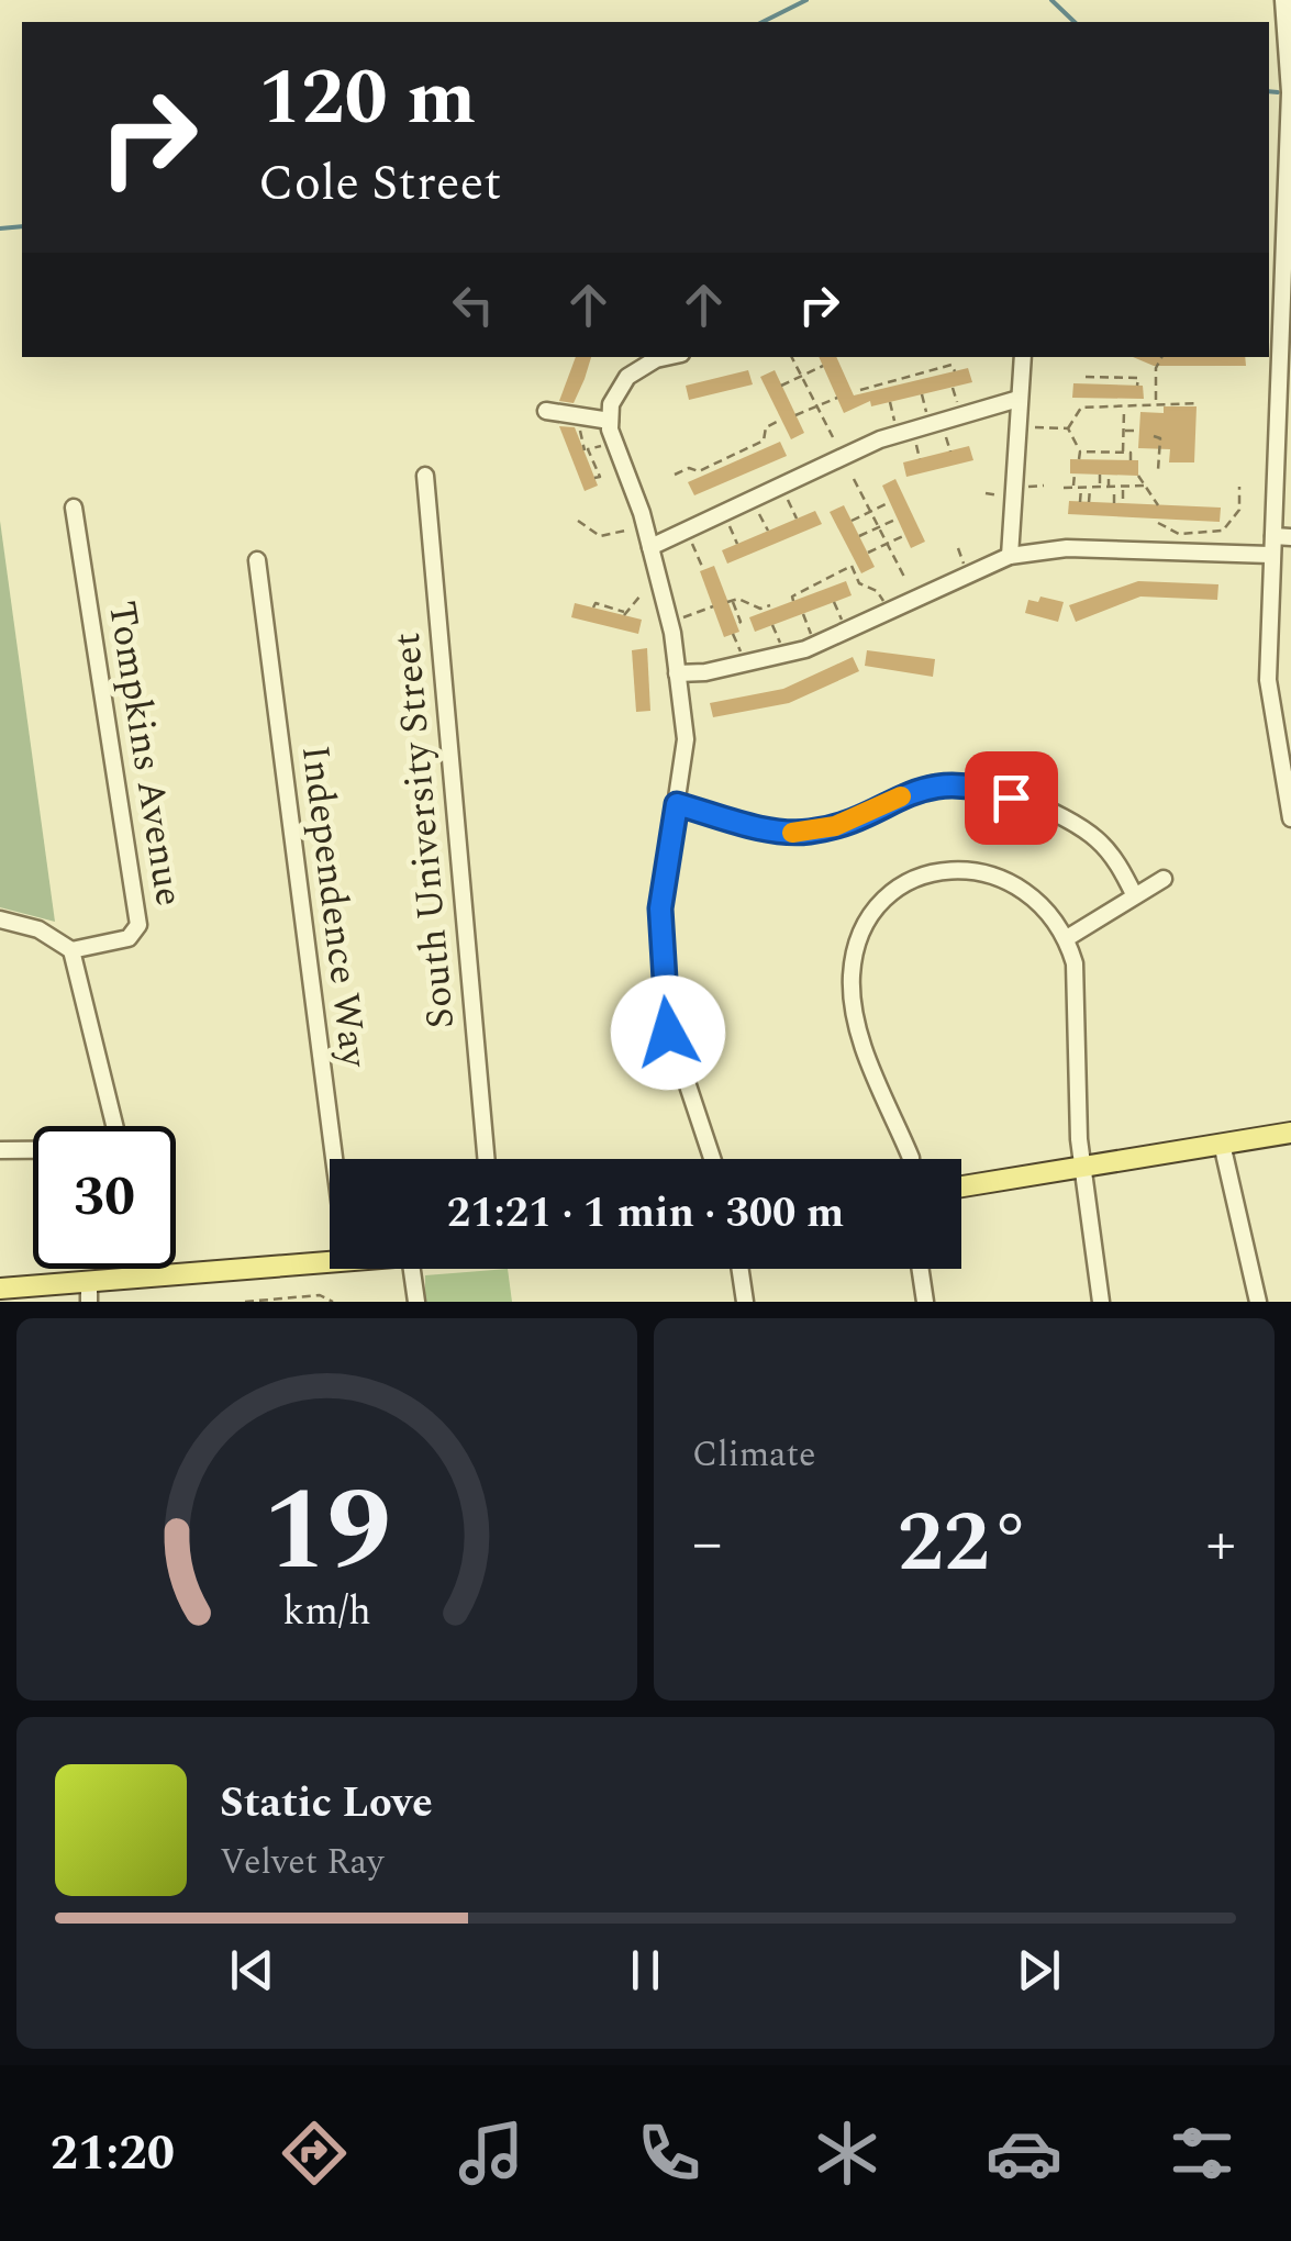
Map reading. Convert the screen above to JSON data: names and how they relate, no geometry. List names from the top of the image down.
{
  "streets": {
    "street": ["Tompkins Avenue", "South University Street", "Independence Way"]
  },
  "page": {
    "turn": ["120 m", "Cole Street"],
    "limit": "30",
    "trip": "21:21 · 1 min · 300 m",
    "tile": "Climate",
    "heat": ["−", "22°", "+"],
    "song": ["Static Love", "Velvet Ray"],
    "tabs": "21:20",
    "gauge": ["19", "km/h"]
  }
}
